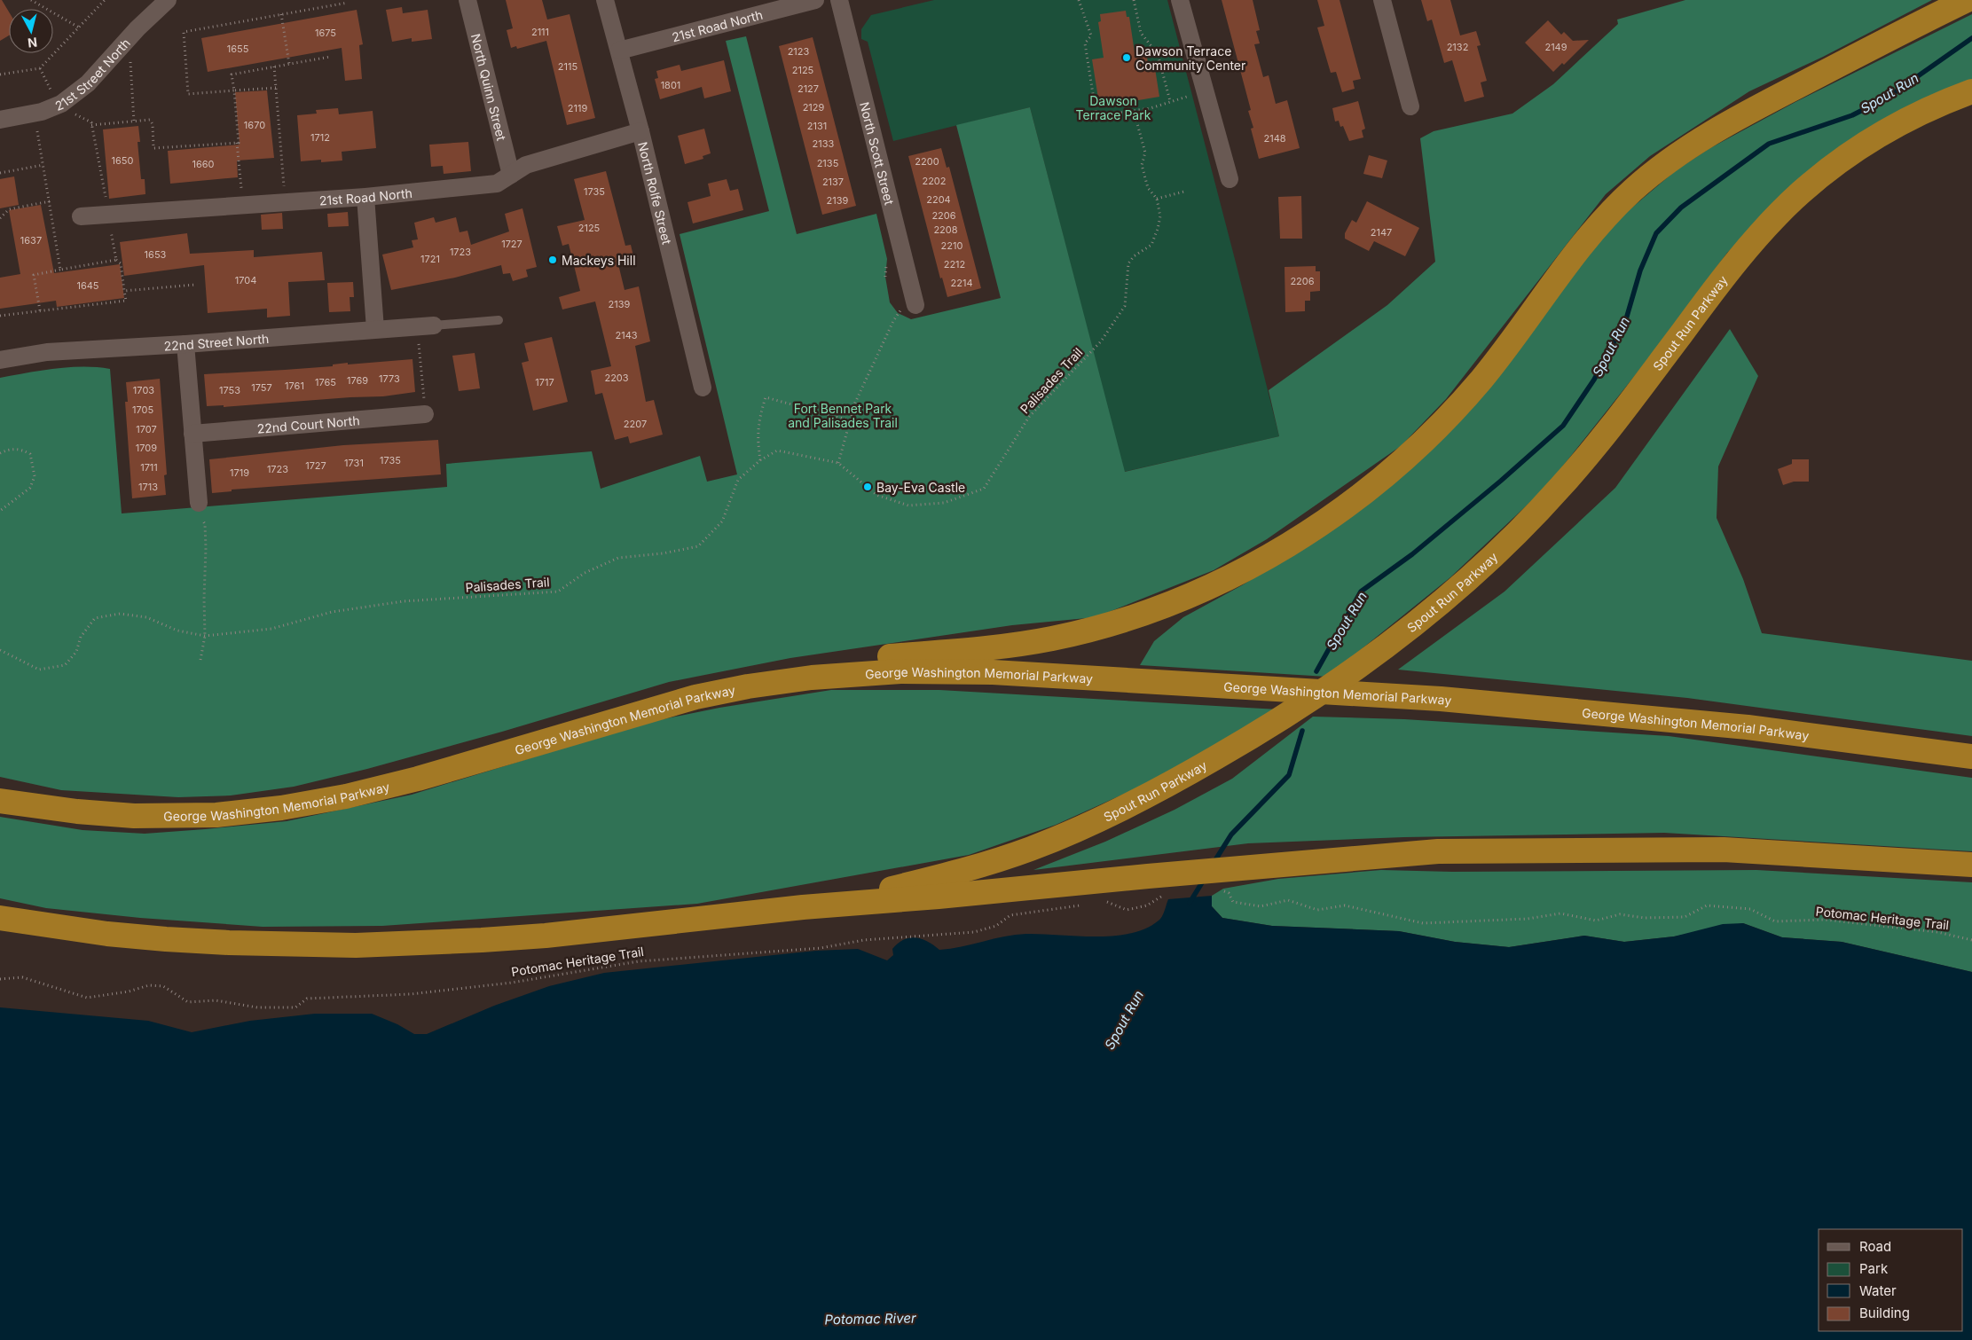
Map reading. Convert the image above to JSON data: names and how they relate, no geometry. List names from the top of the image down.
{
  "streets": {
    "highway": ["Spout Run Parkway", "George Washington Memorial Parkway"],
    "street": [
      "21st Road North",
      "21st Street North",
      "North Quinn Street",
      "North Scott Street",
      "North Rolfe Street",
      "22nd Street North",
      "22nd Court North"
    ],
    "path": ["Palisades Trail", "Potomac Heritage Trail"]
  },
  "crossings": [
    ["21st Road North", "North Quinn Street"],
    ["21st Road North", "North Rolfe Street"]
  ],
  "water": ["Spout Run", "Potomac River"],
  "parks": ["Dawson Terrace Park", "Fort Bennet Park and Palisades Trail"],
  "places": ["Dawson Terrace Community Center", "Mackeys Hill", "Bay-Eva Castle"],
  "house_numbers": [
    "2111",
    "1675",
    "2132",
    "2149",
    "1655",
    "2123",
    "2115",
    "2125",
    "1801",
    "2127",
    "2129",
    "2119",
    "1670",
    "2131",
    "1712",
    "2148",
    "2133",
    "1650",
    "2200",
    "2135",
    "1660",
    "2202",
    "2137",
    "1735",
    "2204",
    "2139",
    "2206",
    "2125",
    "2208",
    "2147",
    "1637",
    "1727",
    "2210",
    "1723",
    "1653",
    "1721",
    "2212",
    "1704",
    "2206",
    "2214",
    "1645",
    "2139",
    "2143",
    "2203",
    "1773",
    "1769",
    "1765",
    "1717",
    "1761",
    "1757",
    "1703",
    "1753",
    "1705",
    "2207",
    "1707",
    "1709",
    "1735",
    "1731",
    "1727",
    "1711",
    "1723",
    "1719",
    "1713"
  ],
  "legend": [
    "Road",
    "Park",
    "Water",
    "Building"
  ],
  "north": "bottom"
}
